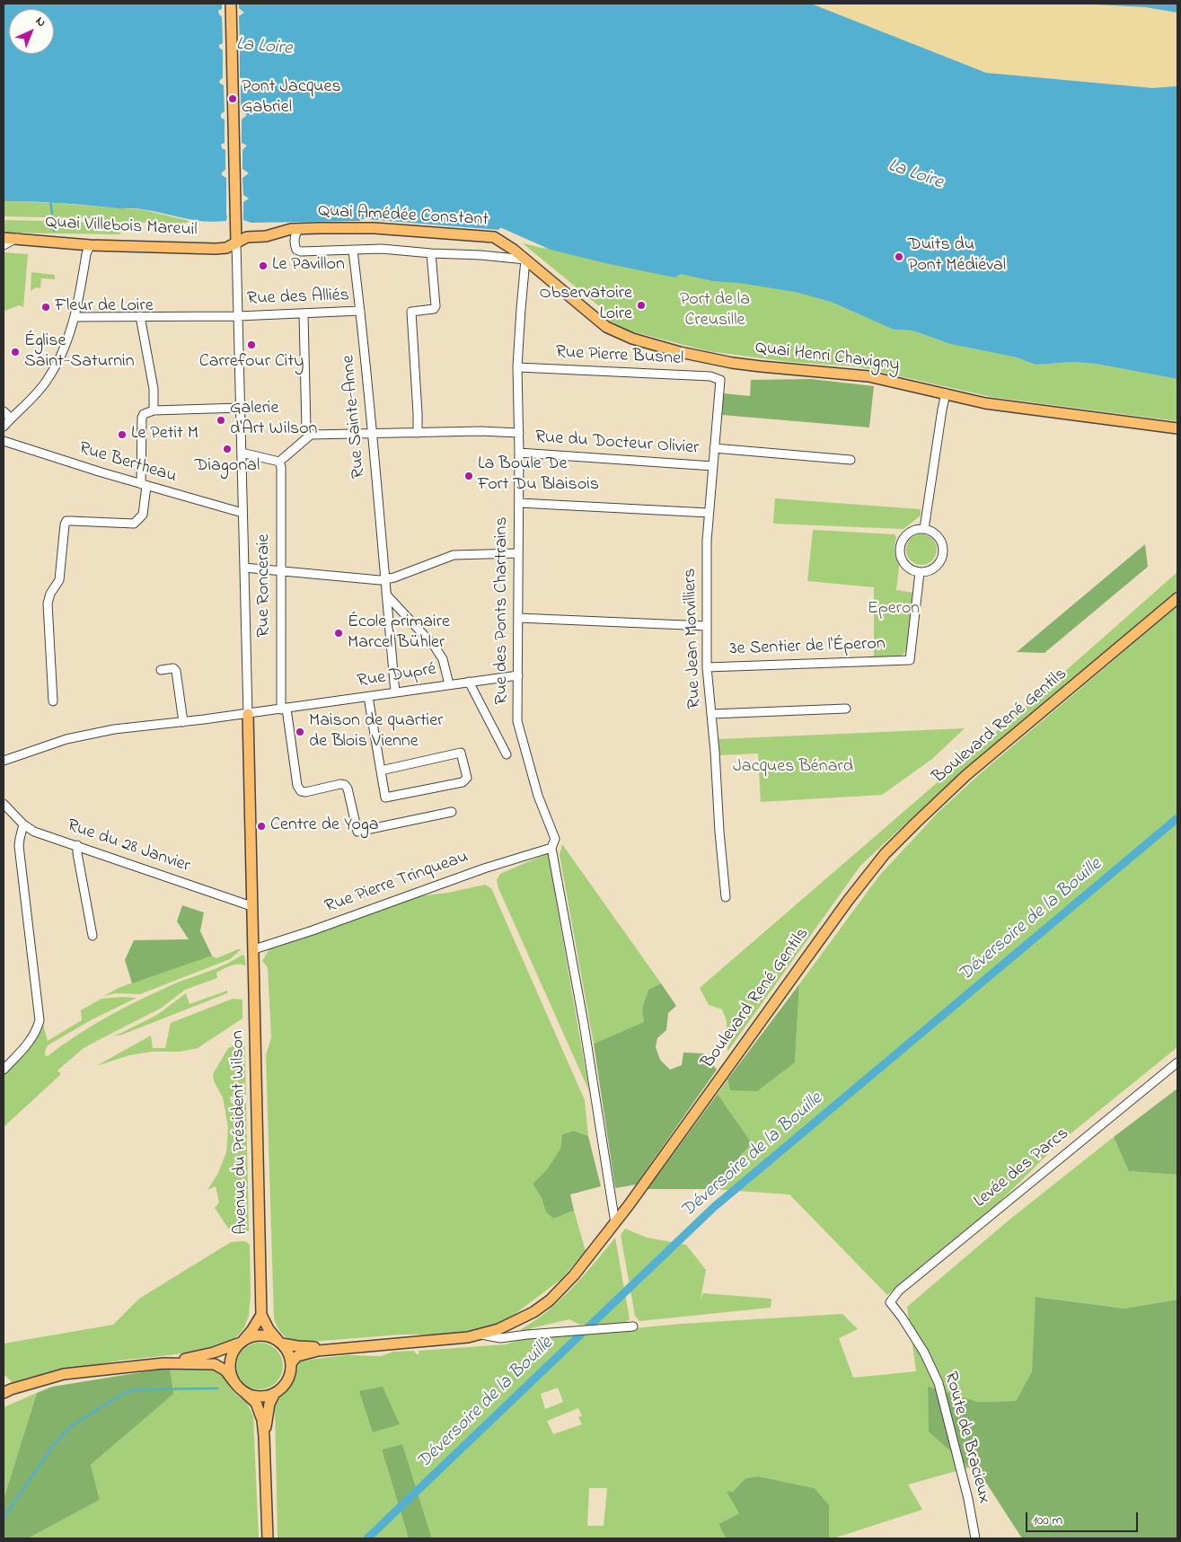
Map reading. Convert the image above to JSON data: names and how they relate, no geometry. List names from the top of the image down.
{
  "streets": {
    "main road": [
      "Quai Amédée Constant",
      "Quai Villebois Mareuil",
      "Quai Henri Chavigny",
      "Boulevard René Gentils",
      "Avenue du Président Wilson"
    ],
    "street": [
      "Rue des Alliés",
      "Rue Pierre Busnel",
      "Rue Sainte-Anne",
      "Rue du Docteur Olivier",
      "Rue Bertheau",
      "Rue Ronceraie",
      "Rue des Ponts Chartrains",
      "Rue Jean Morvilliers",
      "3e Sentier de l'Éperon",
      "Rue Dupré",
      "Rue du 28 Janvier",
      "Rue Pierre Trinqueau",
      "Levée des Parcs",
      "Route de Bracieux"
    ]
  },
  "crossings": [
    ["Quai Amédée Constant", "Quai Villebois Mareuil"],
    ["Quai Amédée Constant", "Quai Henri Chavigny"],
    ["Quai Amédée Constant", "Rue des Ponts Chartrains"],
    ["Rue des Alliés", "Rue Sainte-Anne"],
    ["Rue Pierre Busnel", "Rue des Ponts Chartrains"],
    ["Rue Pierre Busnel", "Rue Jean Morvilliers"],
    ["Quai Henri Chavigny", "Rue des Ponts Chartrains"],
    ["Rue Sainte-Anne", "Rue Dupré"],
    ["Rue du Docteur Olivier", "Rue des Ponts Chartrains"],
    ["Rue du Docteur Olivier", "Rue Jean Morvilliers"],
    ["Rue Ronceraie", "Rue Dupré"],
    ["Rue des Ponts Chartrains", "Rue Dupré"],
    ["Rue des Ponts Chartrains", "Boulevard René Gentils"],
    ["Rue des Ponts Chartrains", "Rue Pierre Trinqueau"],
    ["Rue Jean Morvilliers", "3e Sentier de l'Éperon"],
    ["Rue Dupré", "Avenue du Président Wilson"],
    ["Boulevard René Gentils", "Avenue du Président Wilson"],
    ["Rue du 28 Janvier", "Avenue du Président Wilson"],
    ["Rue Pierre Trinqueau", "Avenue du Président Wilson"],
    ["Levée des Parcs", "Route de Bracieux"]
  ],
  "water": ["La Loire", "Déversoire de la Bouille"],
  "parks": ["Port de la Creusille", "Eperon", "Jacques Bénard"],
  "places": [
    "Pont Jacques Gabriel",
    "Duits du Pont Médiéval",
    "Le Pavillon",
    "Observatoire Loire",
    "Fleur de Loire",
    "Carrefour City",
    "Église Saint-Saturnin",
    "Galerie d'Art Wilson",
    "Le Petit M",
    "Diagonal",
    "La Boule De Fort Du Blaisois",
    "École primaire Marcel Bühler",
    "Maison de quartier de Blois Vienne",
    "Centre de Yoga"
  ],
  "scale_bar": "100 m",
  "north": "top right"
}
